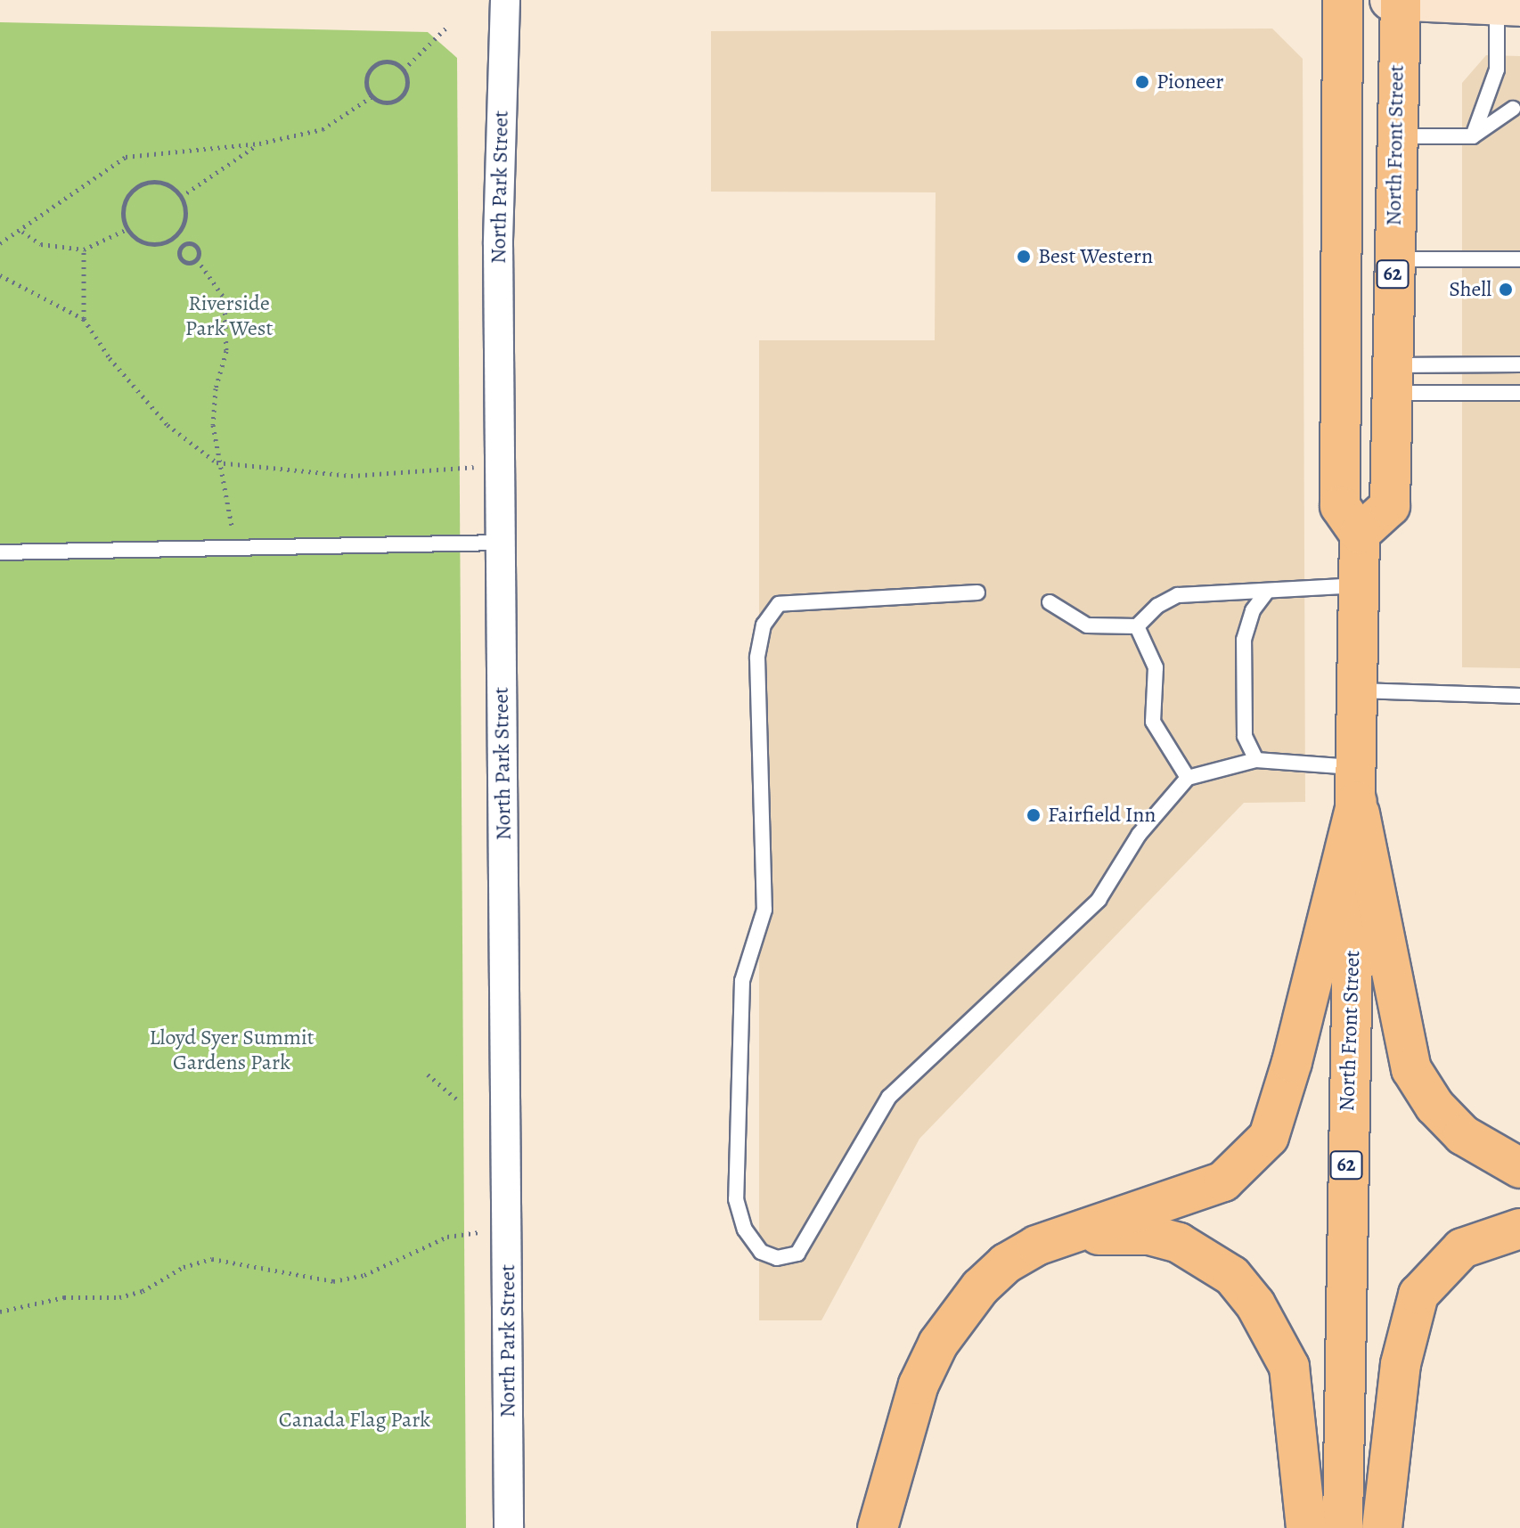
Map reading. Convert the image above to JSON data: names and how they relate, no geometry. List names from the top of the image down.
{
  "streets": {
    "main road": ["North Front Street", "62"],
    "street": ["North Park Street"]
  },
  "parks": ["Riverside Park West", "Lloyd Syer Summit Gardens Park", "Canada Flag Park"],
  "places": [
    "Pioneer",
    "Best Western",
    "Shell",
    "Fairfield Inn"
  ]
}
